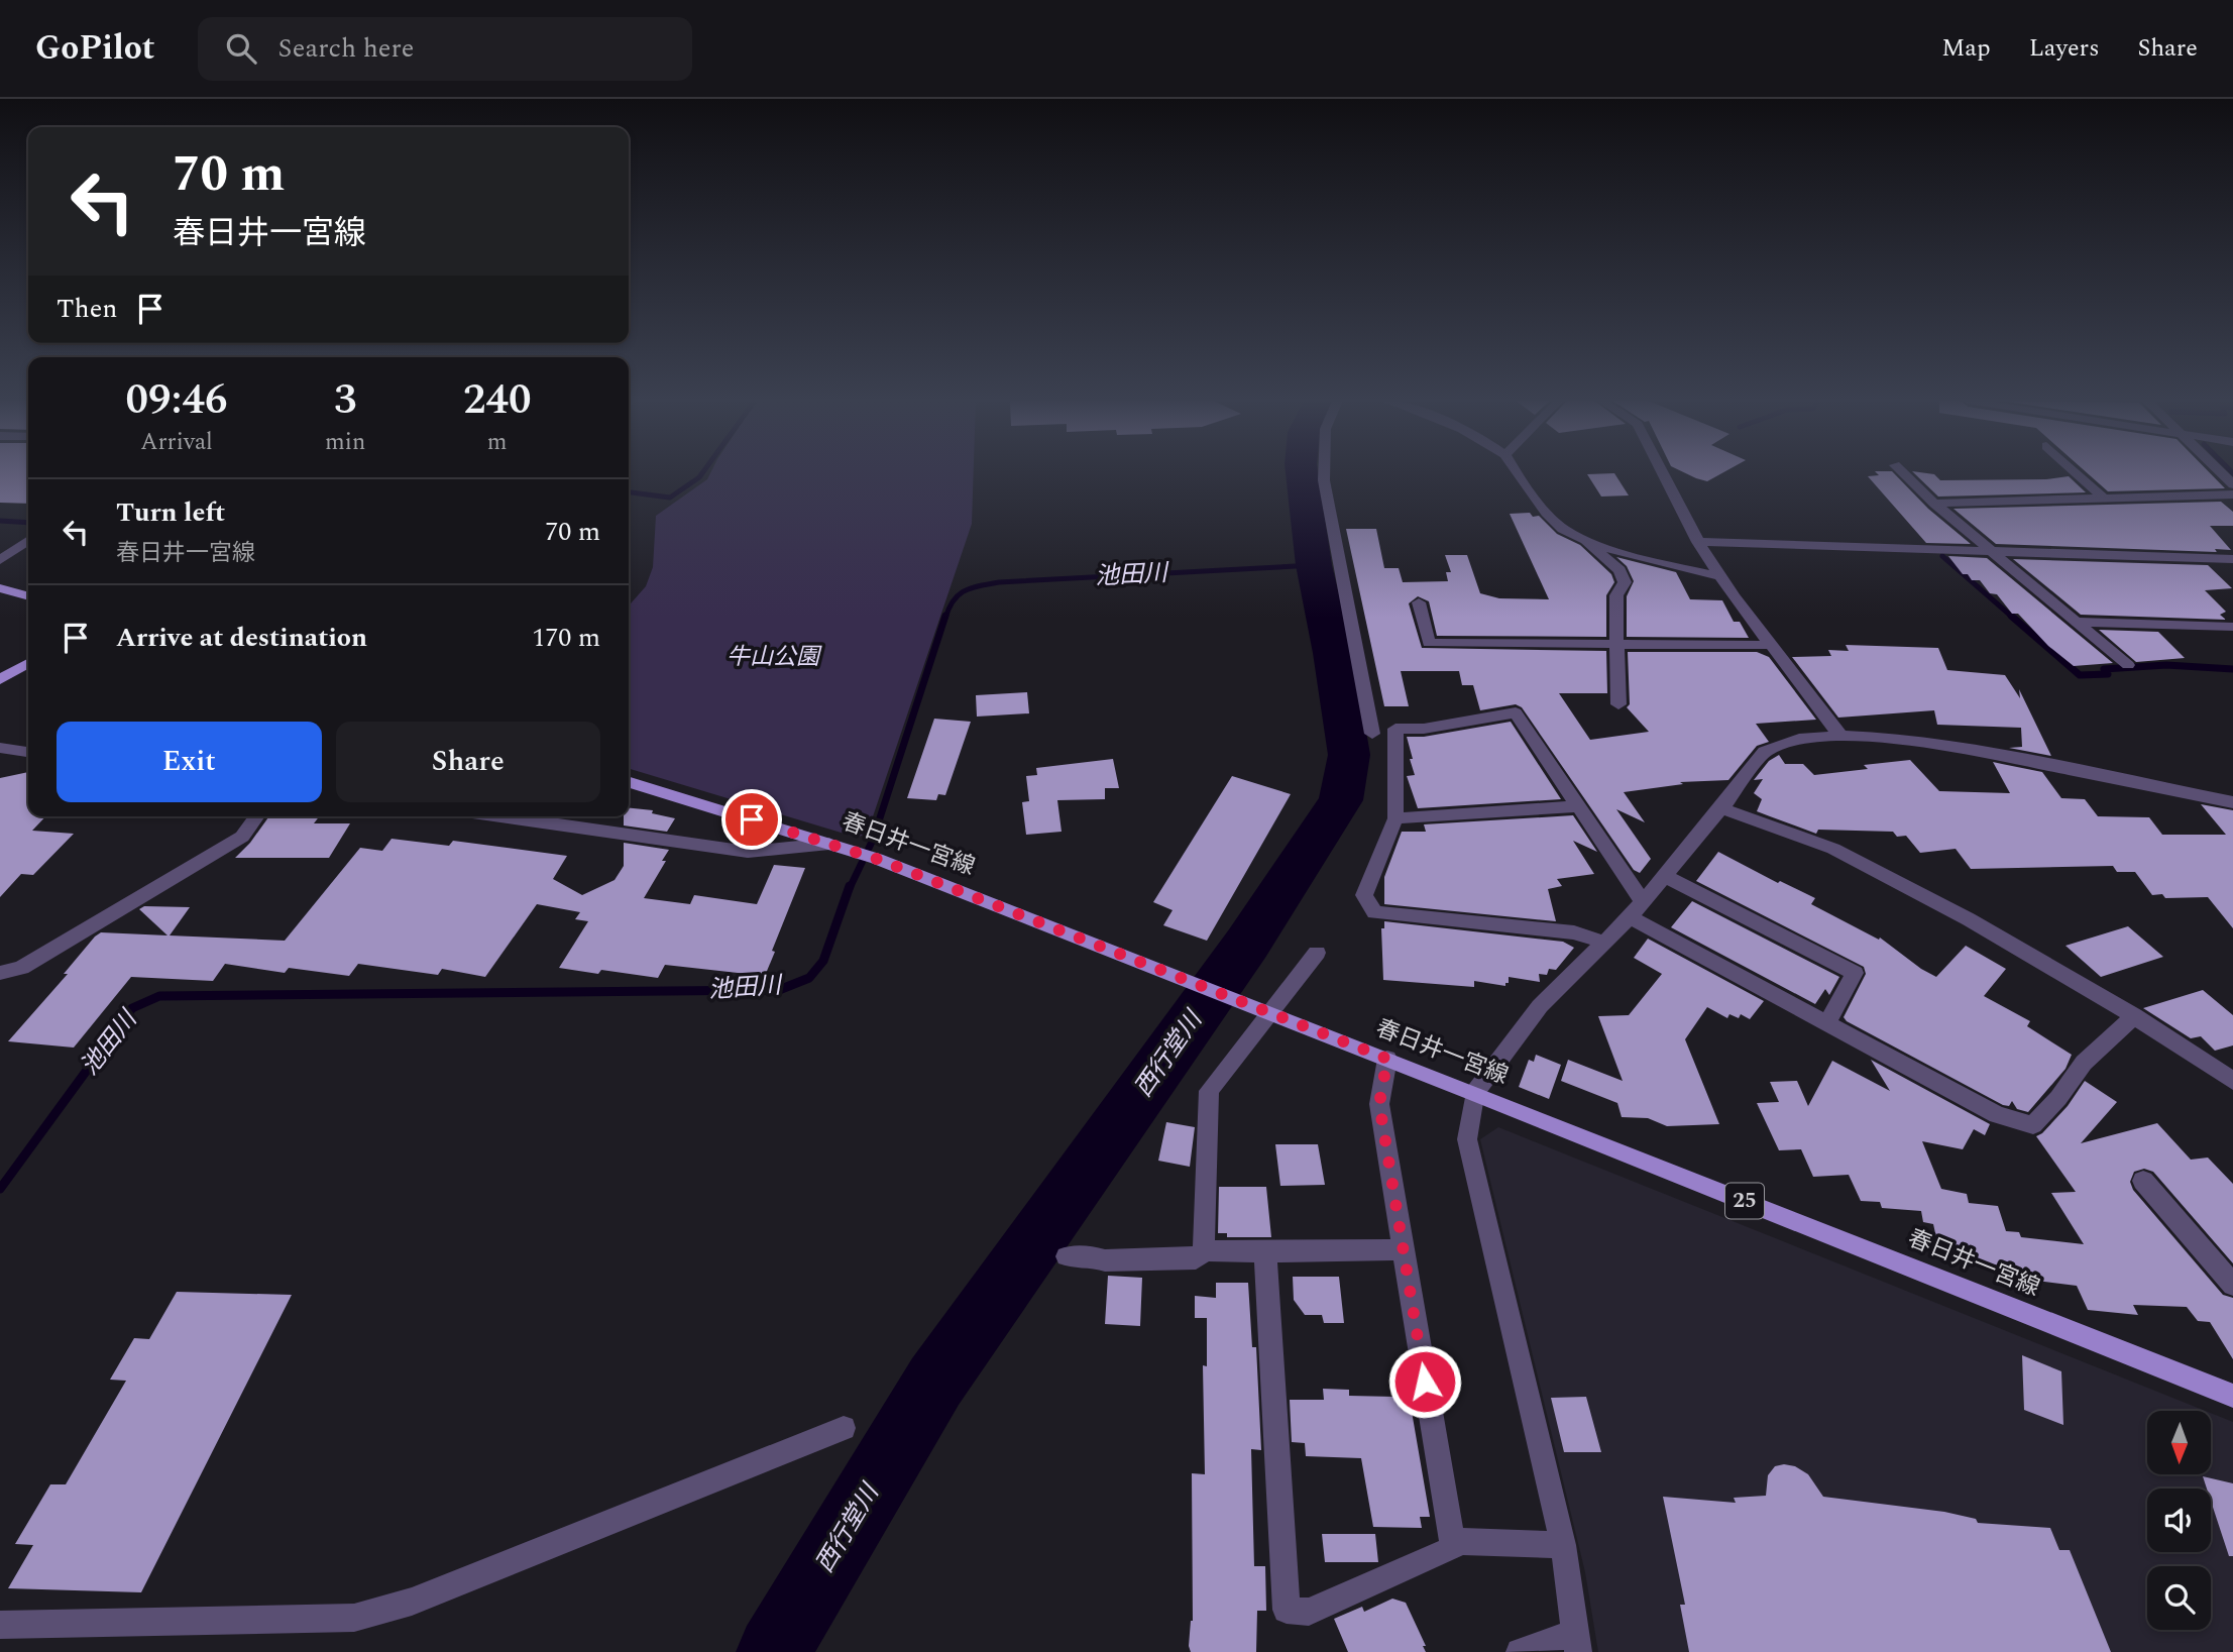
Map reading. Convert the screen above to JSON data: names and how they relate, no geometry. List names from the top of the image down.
{
  "streets": {
    "main road": ["春日井一宮線", "25"]
  },
  "water": ["池田川", "西行堂川"],
  "parks": ["牛山公園"],
  "north": "bottom",
  "page": {
    "header": "GoPilot",
    "search": "Search here",
    "nav": ["Map", "Layers", "Share"],
    "turn": ["70 m", "春日井一宮線"],
    "then": "Then",
    "eta": [
      "09:46",
      "Arrival",
      "3",
      "min",
      "240",
      "m"
    ],
    "list": [
      {
        "name": "Turn left",
        "note": "春日井一宮線",
        "value": "70 m"
      },
      {
        "name": "Arrive at destination",
        "value": "170 m"
      }
    ],
    "buttons": ["Exit", "Share"]
  }
}
